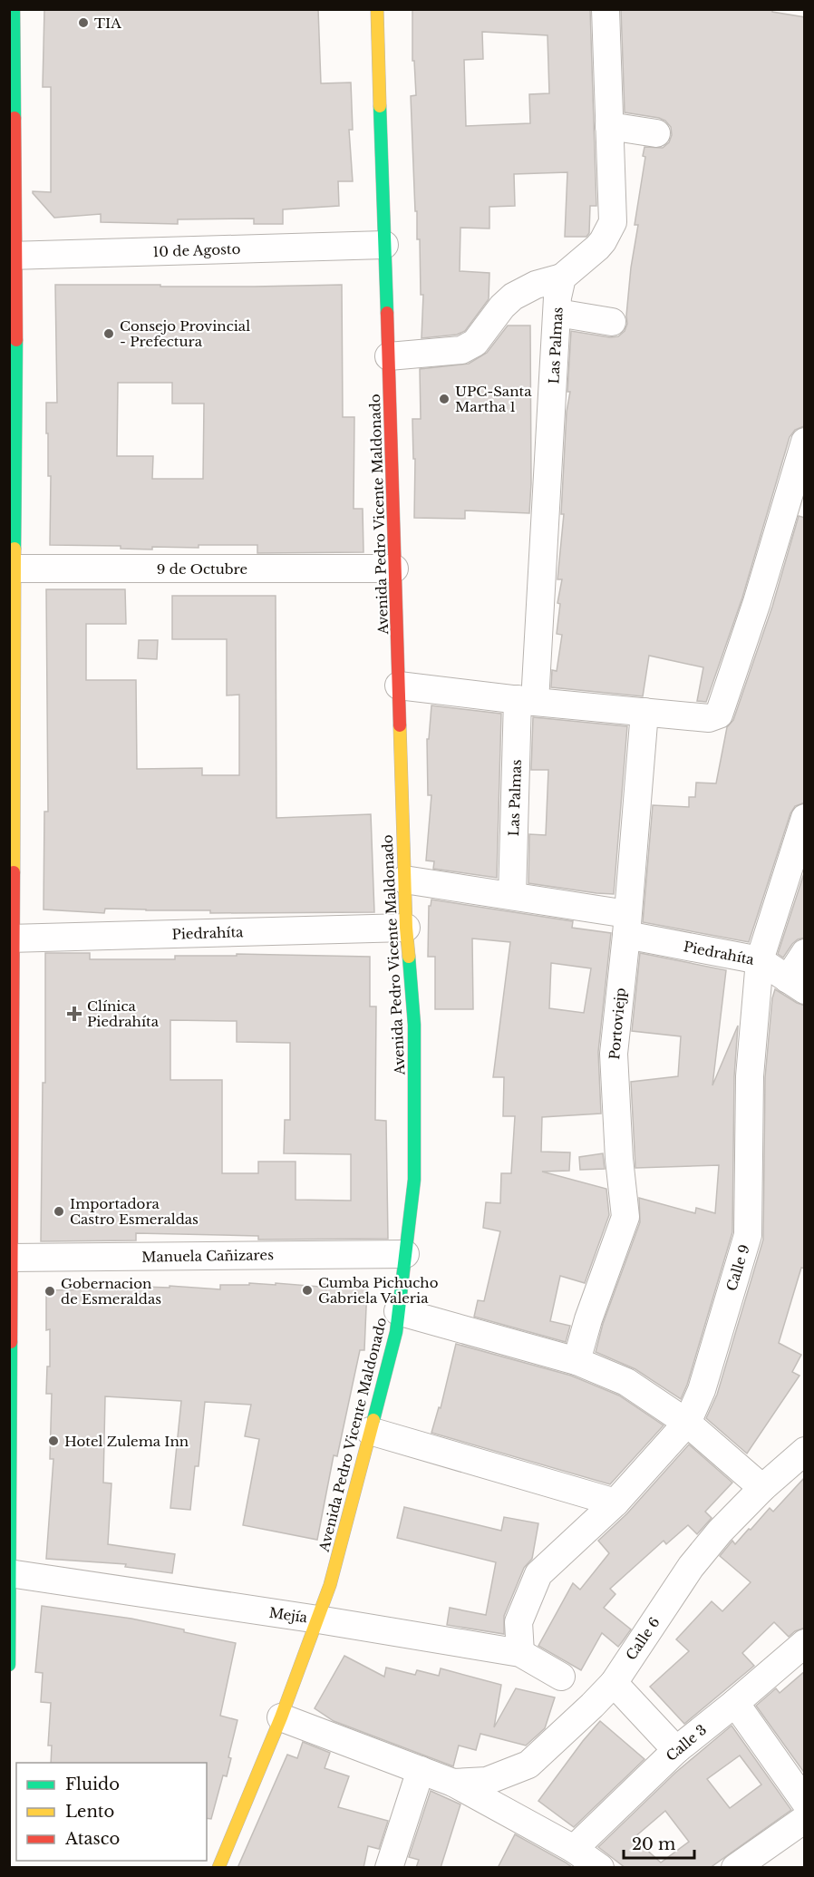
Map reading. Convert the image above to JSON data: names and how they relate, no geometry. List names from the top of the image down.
{
  "streets": {
    "main road": ["Avenida Pedro Vicente Maldonado"],
    "street": [
      "10 de Agosto",
      "Las Palmas",
      "9 de Octubre",
      "Piedrahíta",
      "Portoviejp",
      "Manuela Cañizares",
      "Calle 9",
      "Mejía",
      "Calle 6",
      "Calle 3"
    ]
  },
  "crossings": [
    ["10 de Agosto", "Avenida Pedro Vicente Maldonado"],
    ["Las Palmas", "Piedrahíta"],
    ["Avenida Pedro Vicente Maldonado", "9 de Octubre"],
    ["Avenida Pedro Vicente Maldonado", "Piedrahíta"],
    ["Avenida Pedro Vicente Maldonado", "Manuela Cañizares"],
    ["Avenida Pedro Vicente Maldonado", "Mejía"],
    ["Piedrahíta", "Portoviejp"],
    ["Piedrahíta", "Calle 9"],
    ["Calle 9", "Mejía"]
  ],
  "places": {
    "other": [
      "TIA",
      "Consejo Provincial - Prefectura",
      "UPC-Santa Martha 1",
      "Importadora Castro Esmeraldas",
      "Cumba Pichucho Gabriela Valeria",
      "Gobernacion de Esmeraldas",
      "Hotel Zulema Inn"
    ],
    "health": ["Clínica Piedrahíta"]
  },
  "legend": ["Fluido", "Lento", "Atasco"],
  "scale_bar": "20 m"
}
